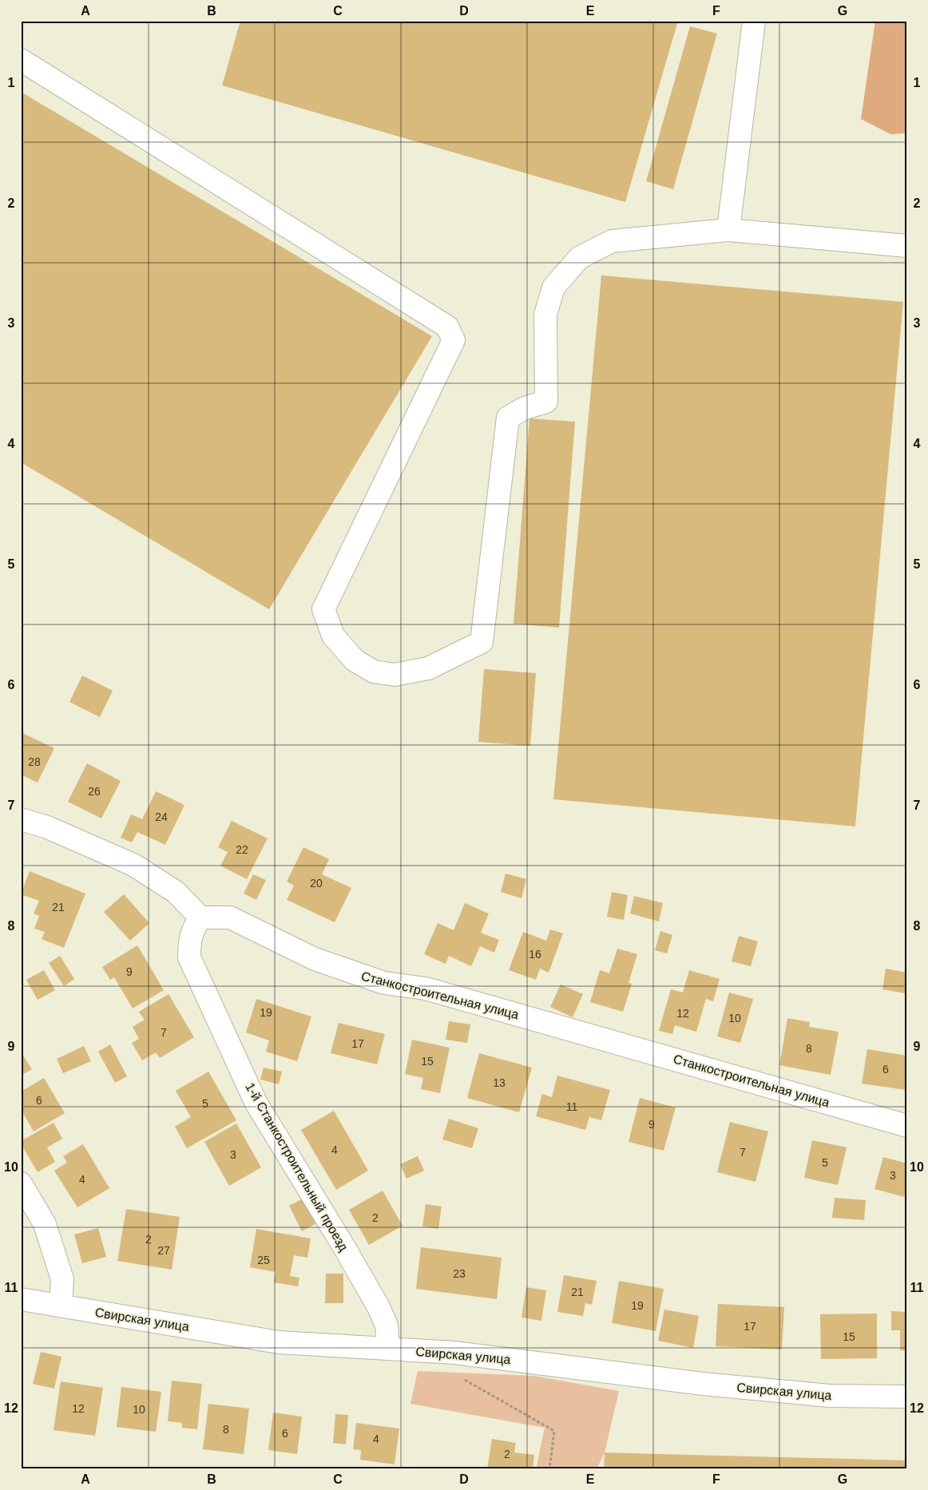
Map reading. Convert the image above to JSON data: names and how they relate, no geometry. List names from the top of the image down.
{
  "streets": {
    "street": ["Станкостроительная улица", "1-й Станкостроительный проезд", "Свирская улица"]
  },
  "crossings": [
    ["Станкостроительная улица", "1-й Станкостроительный проезд"],
    ["1-й Станкостроительный проезд", "Свирская улица"]
  ],
  "house_numbers": [
    "28",
    "26",
    "24",
    "22",
    "20",
    "21",
    "16",
    "9",
    "19",
    "12",
    "10",
    "7",
    "17",
    "8",
    "15",
    "6",
    "13",
    "6",
    "5",
    "11",
    "9",
    "4",
    "7",
    "3",
    "5",
    "3",
    "4",
    "2",
    "2",
    "27",
    "25",
    "23",
    "21",
    "19",
    "17",
    "15",
    "12",
    "10",
    "8",
    "6",
    "4",
    "2"
  ],
  "grid": {
    "columns": [
      "A",
      "B",
      "C",
      "D",
      "E",
      "F",
      "G"
    ],
    "rows": [
      "1",
      "2",
      "3",
      "4",
      "5",
      "6",
      "7",
      "8",
      "9",
      "10",
      "11",
      "12"
    ]
  }
}
